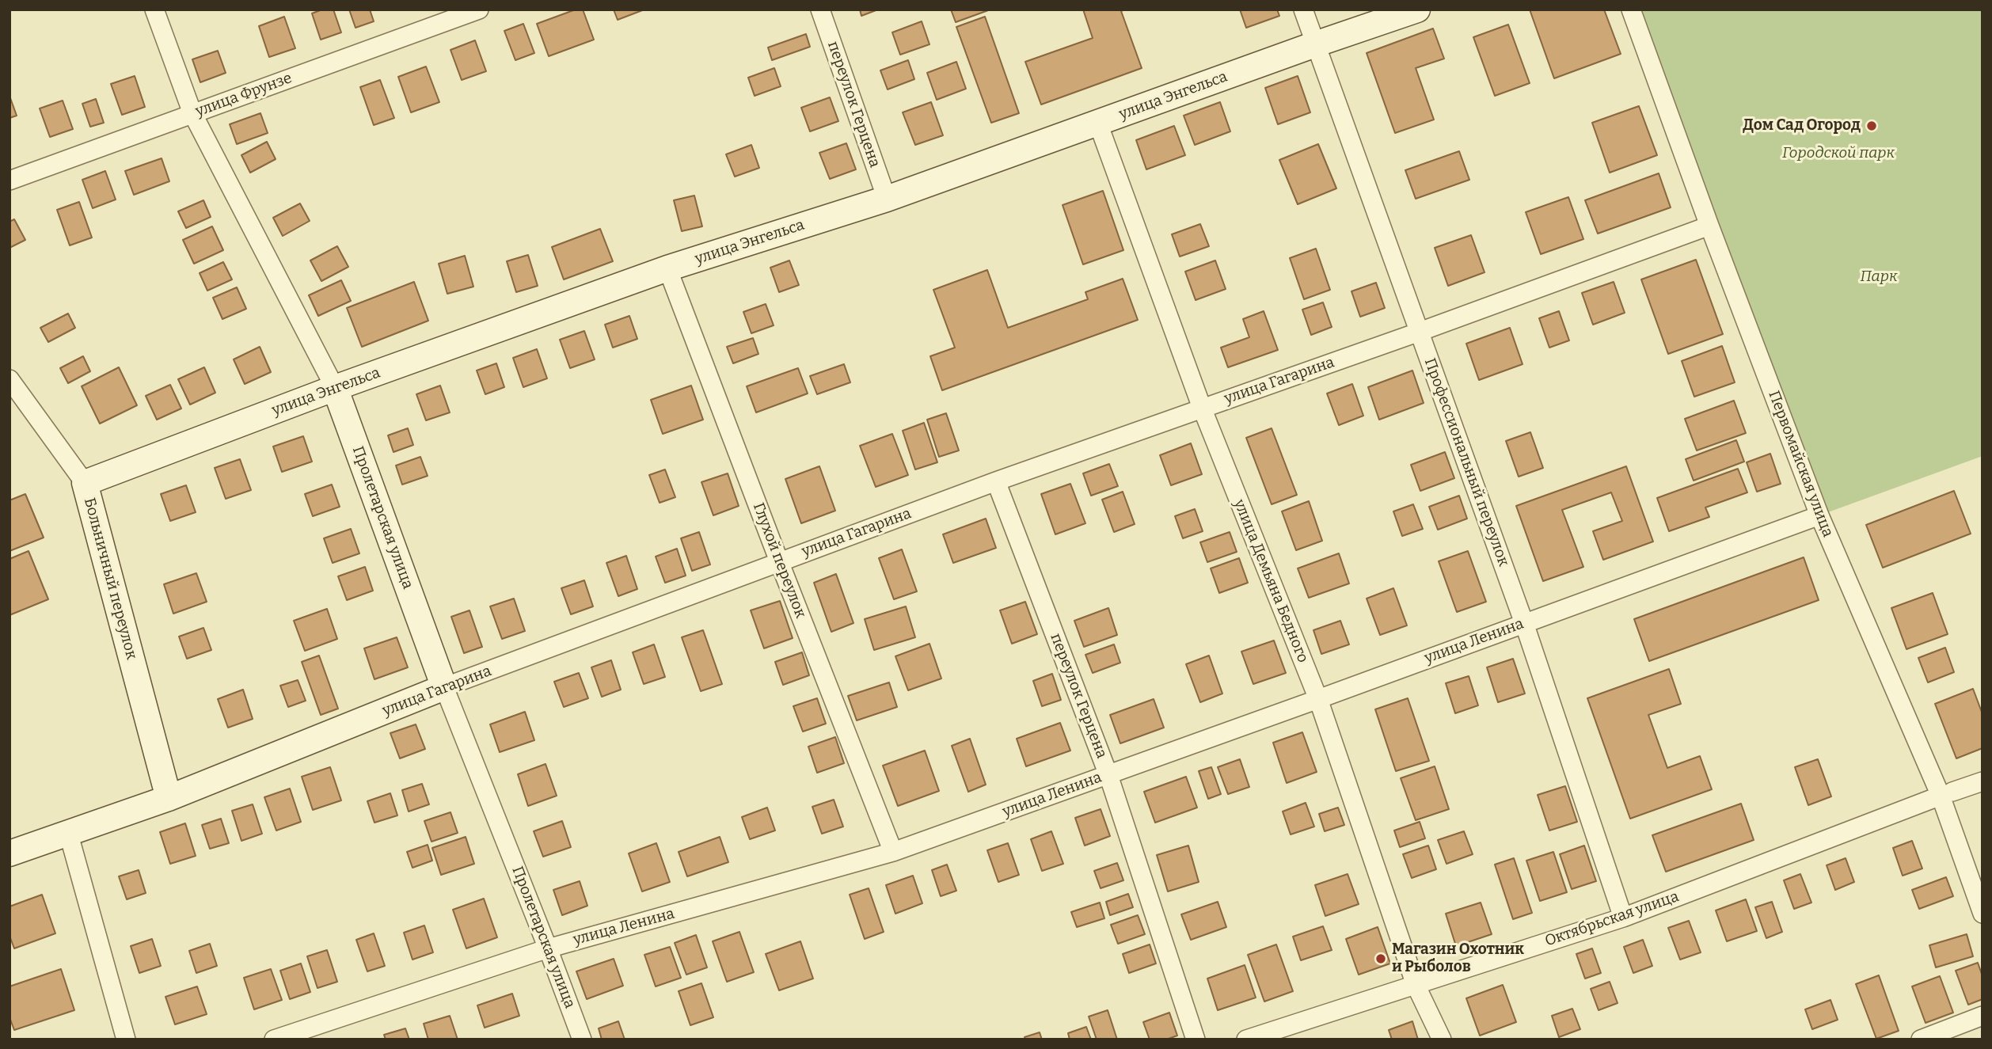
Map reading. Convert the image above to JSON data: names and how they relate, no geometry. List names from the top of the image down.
{
  "streets": {
    "main road": [
      "улица Энгельса",
      "улица Гагарина",
      "Пролетарская улица",
      "Больничный переулок"
    ],
    "street": [
      "улица Фрунзе",
      "переулок Герцена",
      "Профессиональный переулок",
      "Первомайская улица",
      "Глухой переулок",
      "улица Демьяна Бедного",
      "улица Ленина",
      "Октябрьская улица"
    ]
  },
  "crossings": [
    ["улица Фрунзе", "Пролетарская улица"],
    ["улица Энгельса", "переулок Герцена"],
    ["улица Энгельса", "Профессиональный переулок"],
    ["улица Энгельса", "Пролетарская улица"],
    ["улица Энгельса", "Глухой переулок"],
    ["улица Энгельса", "Больничный переулок"],
    ["улица Энгельса", "улица Демьяна Бедного"],
    ["переулок Герцена", "улица Гагарина"],
    ["переулок Герцена", "улица Ленина"],
    ["улица Гагарина", "Профессиональный переулок"],
    ["улица Гагарина", "Первомайская улица"],
    ["улица Гагарина", "Пролетарская улица"],
    ["улица Гагарина", "Глухой переулок"],
    ["улица Гагарина", "Больничный переулок"],
    ["улица Гагарина", "улица Демьяна Бедного"],
    ["Профессиональный переулок", "улица Ленина"],
    ["Профессиональный переулок", "Октябрьская улица"],
    ["Первомайская улица", "улица Ленина"],
    ["Первомайская улица", "Октябрьская улица"],
    ["Пролетарская улица", "улица Ленина"],
    ["Глухой переулок", "улица Ленина"],
    ["улица Демьяна Бедного", "улица Ленина"],
    ["улица Демьяна Бедного", "Октябрьская улица"]
  ],
  "parks": ["Городской парк", "Парк"],
  "places": ["Дом Сад Огород", "Магазин Охотник и Рыболов"]
}
